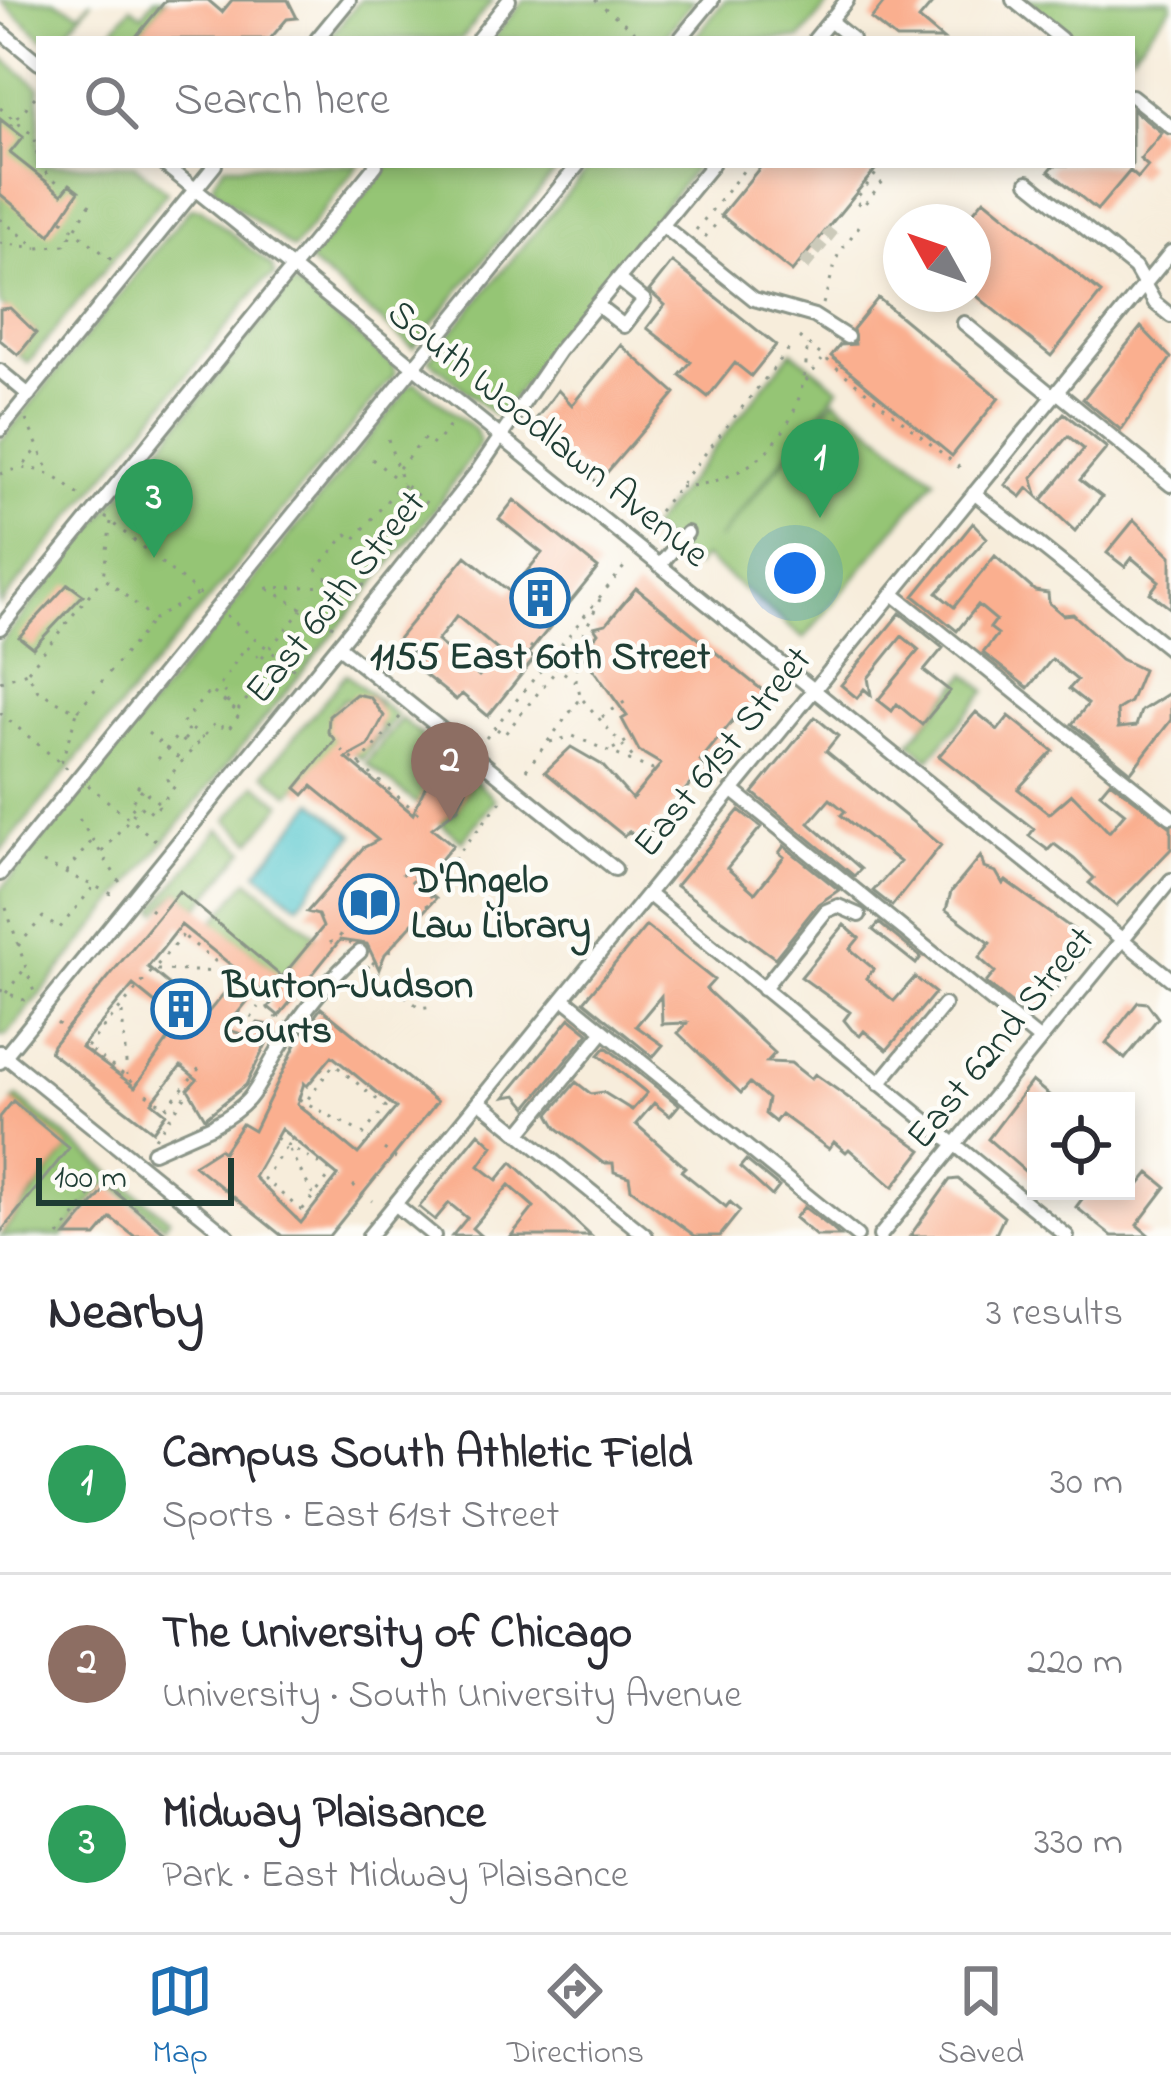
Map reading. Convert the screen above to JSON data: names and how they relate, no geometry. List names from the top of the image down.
{
  "streets": {
    "street": [
      "South Woodlawn Avenue",
      "East 60th Street",
      "East 61st Street",
      "East 62nd Street"
    ]
  },
  "crossings": [
    ["South Woodlawn Avenue", "East 60th Street"],
    ["South Woodlawn Avenue", "East 61st Street"],
    ["South Woodlawn Avenue", "East 62nd Street"]
  ],
  "places": {
    "building": ["1155 East 60th Street", "Burton-Judson Courts"],
    "library": ["D'Angelo Law Library"]
  },
  "scale_bar": "100 m",
  "north": "top left",
  "page": {
    "search": "Search here",
    "pins": ["1", "3", "2"],
    "scale": "100 m",
    "heading": ["Nearby", "3 results"],
    "list": [
      {
        "mark": "1",
        "name": "Campus South Athletic Field",
        "note": "Sports · East 61st Street",
        "value": "30 m"
      },
      {
        "mark": "2",
        "name": "The University of Chicago",
        "note": "University · South University Avenue",
        "value": "220 m"
      },
      {
        "mark": "3",
        "name": "Midway Plaisance",
        "note": "Park · East Midway Plaisance",
        "value": "330 m"
      }
    ],
    "nav": ["Map", "Directions", "Saved"]
  }
}
